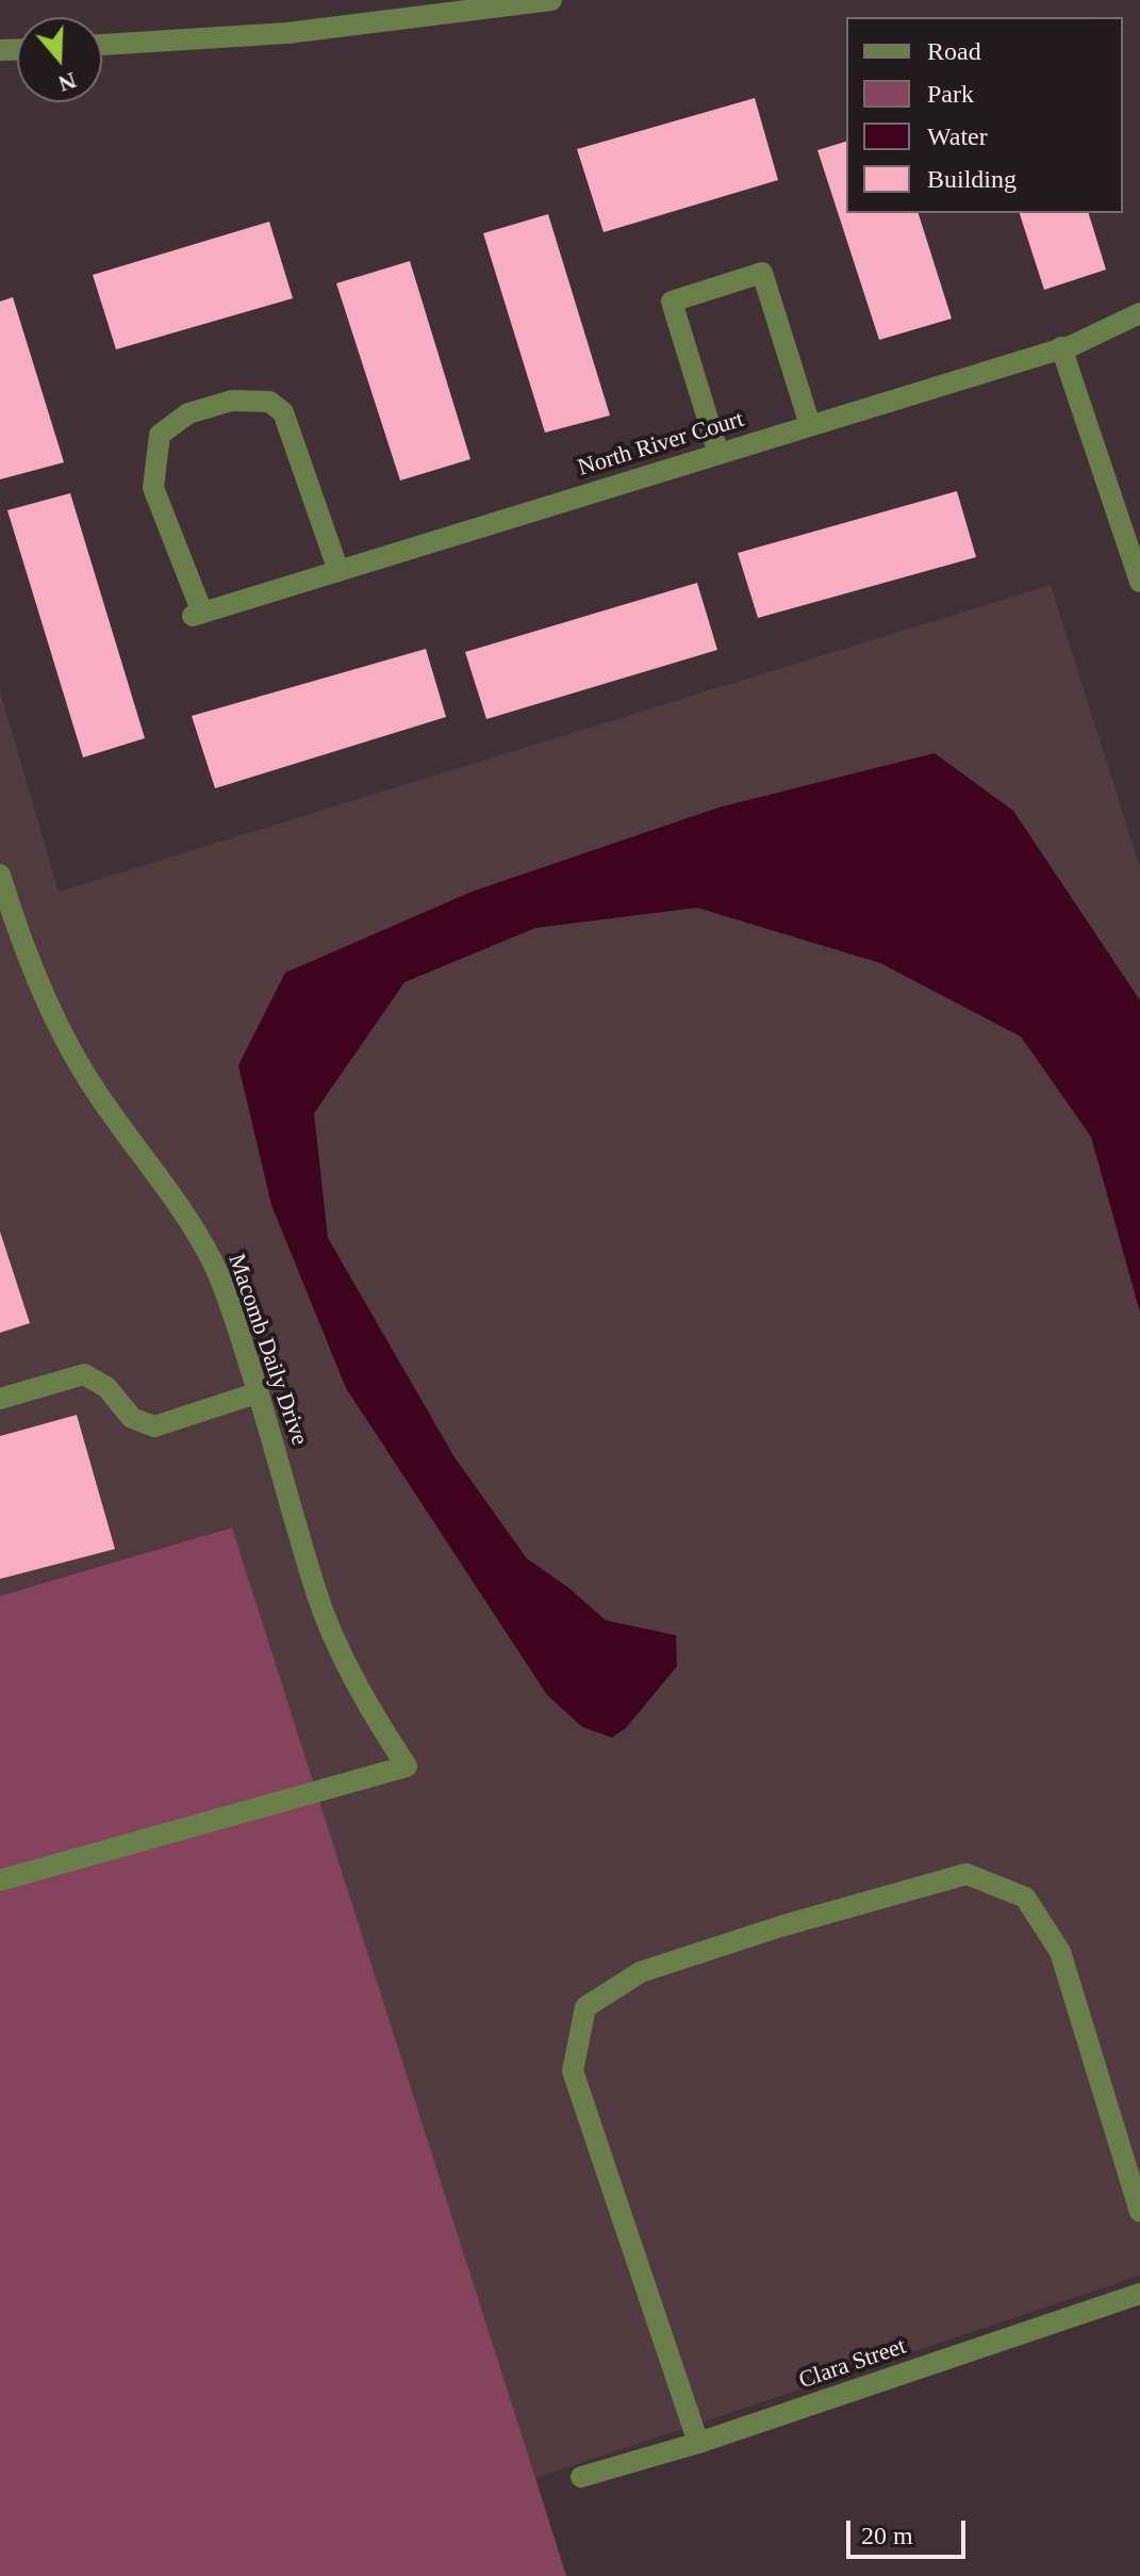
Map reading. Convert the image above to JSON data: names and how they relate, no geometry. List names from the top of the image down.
{
  "streets": {
    "street": ["North River Court", "Macomb Daily Drive", "Clara Street"]
  },
  "legend": [
    "Road",
    "Park",
    "Water",
    "Building"
  ],
  "scale_bar": "20 m",
  "north": "bottom"
}
